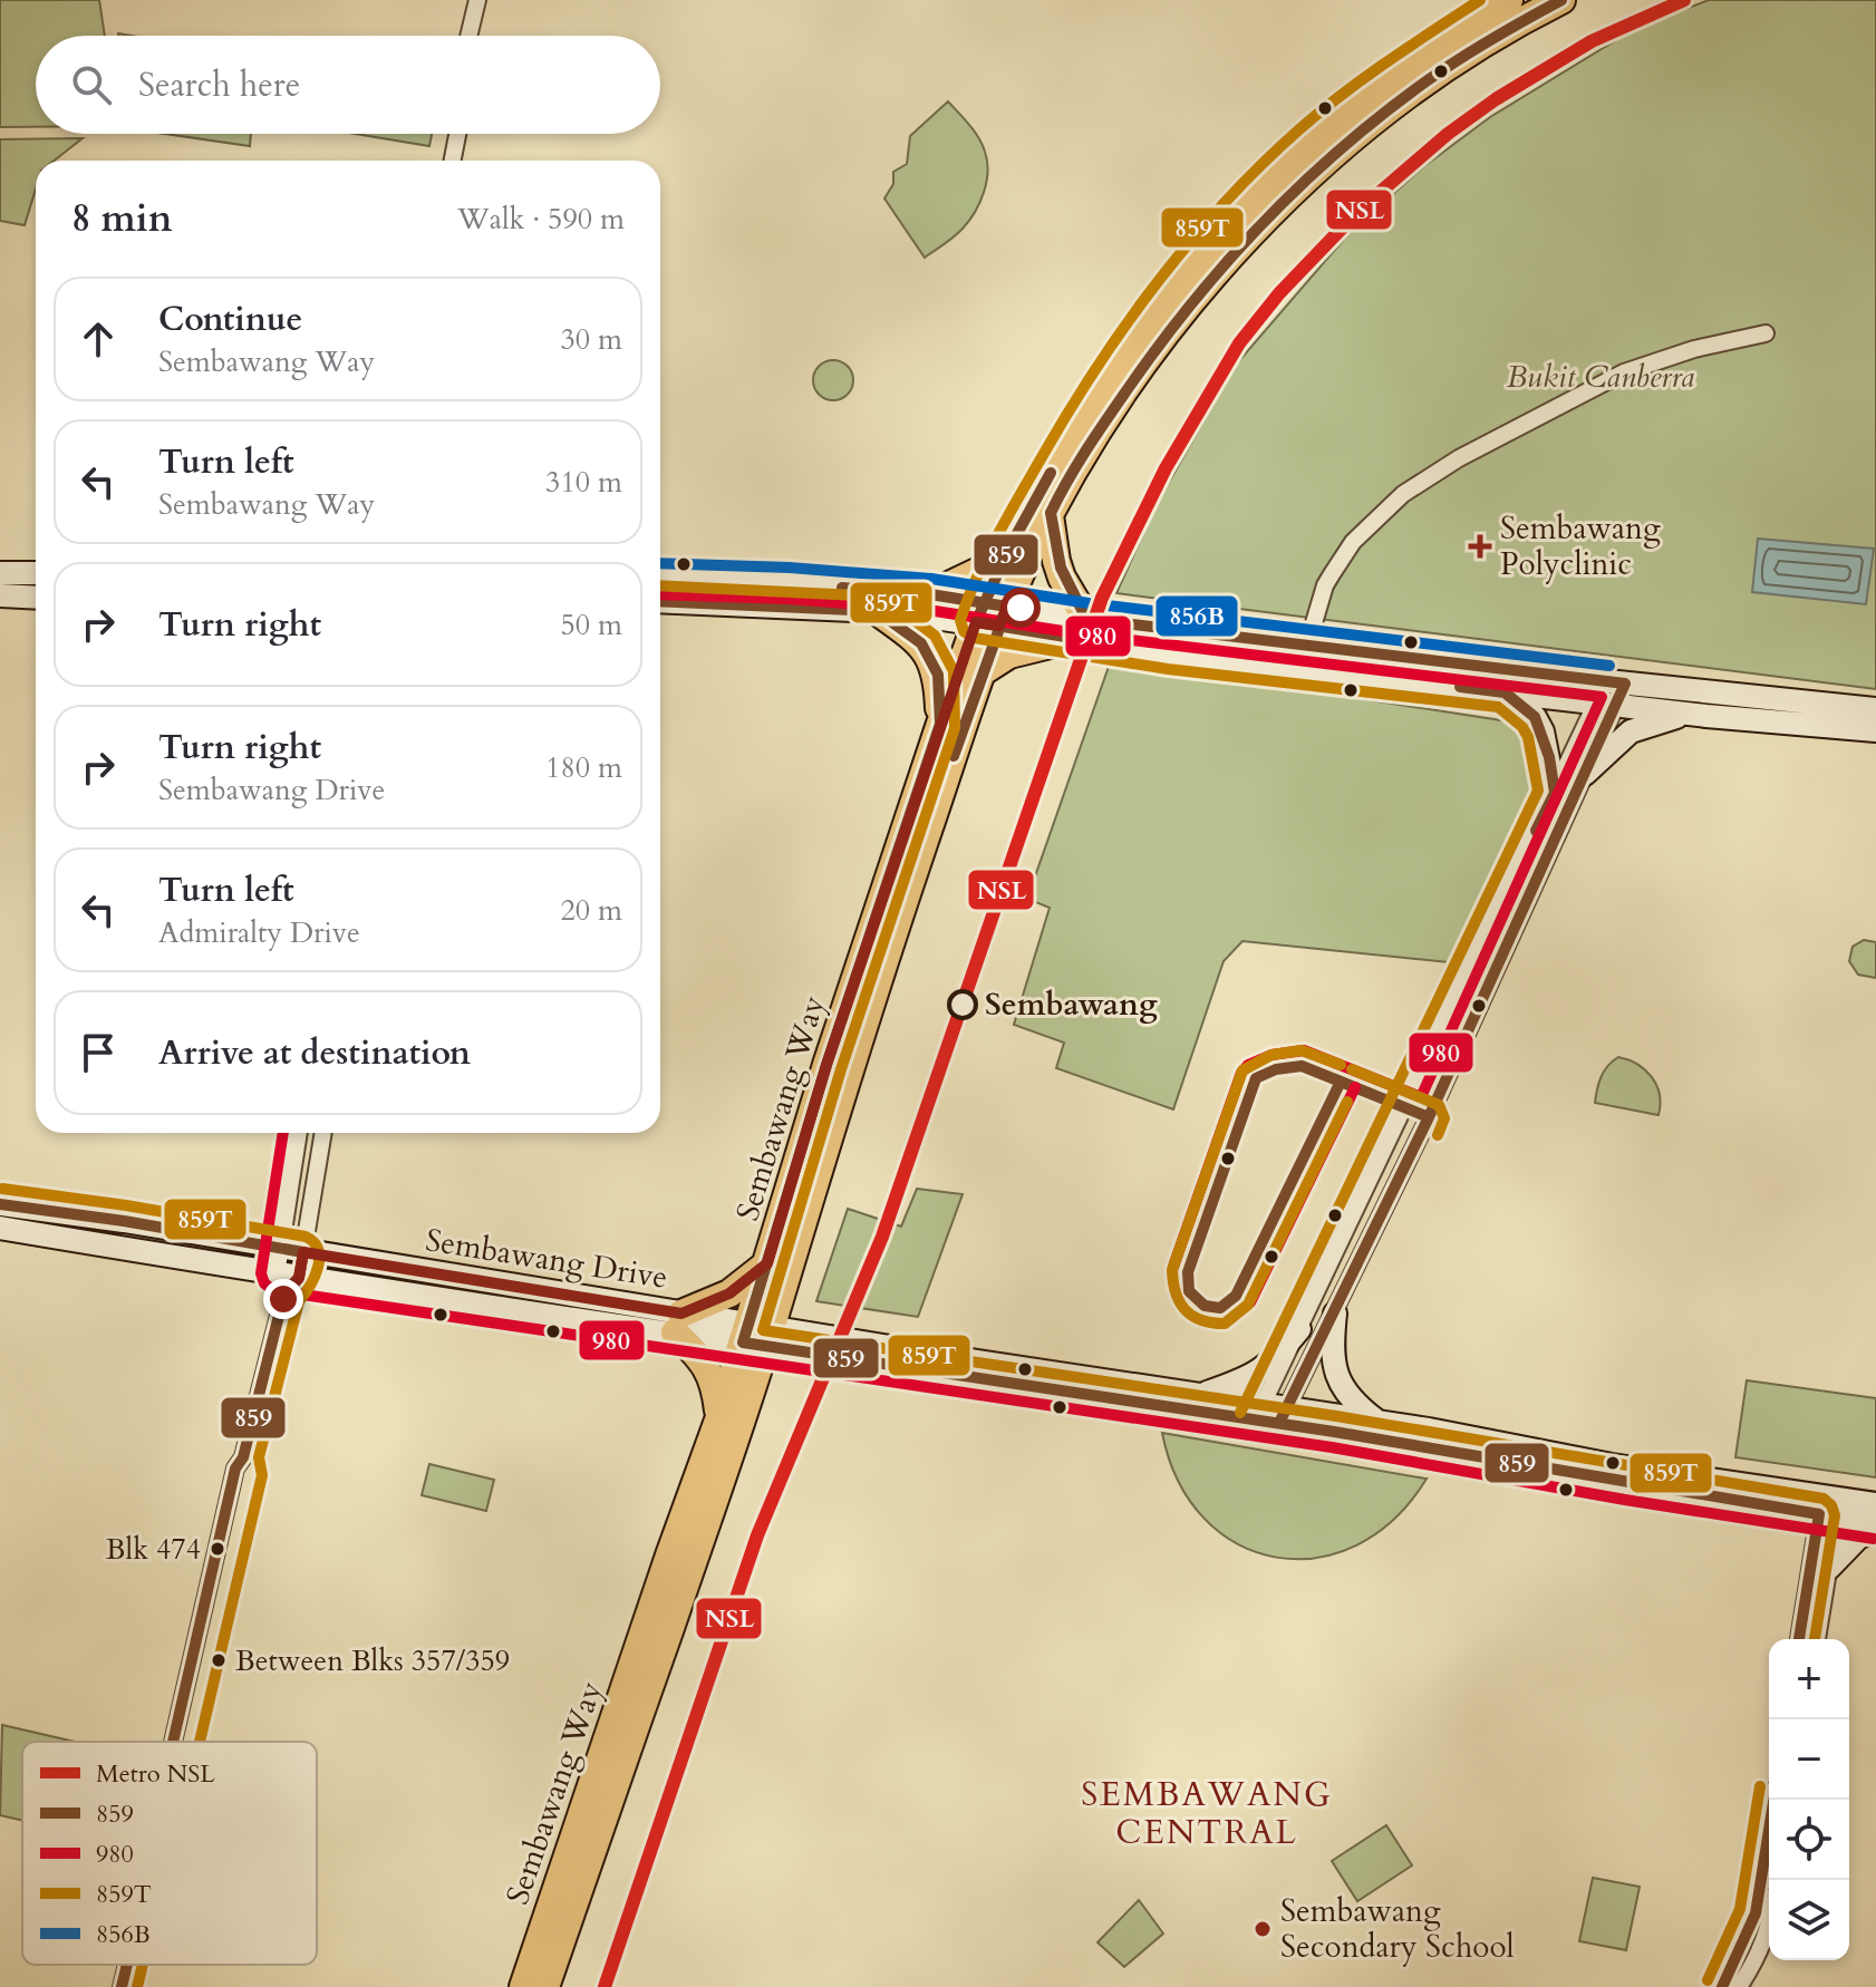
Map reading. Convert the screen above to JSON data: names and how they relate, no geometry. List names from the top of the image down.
{
  "streets": {
    "main road": ["Sembawang Way", "Sembawang Drive"]
  },
  "crossings": [
    ["Sembawang Way", "Sembawang Drive"]
  ],
  "districts": ["SEMBAWANG CENTRAL"],
  "parks": ["Bukit Canberra"],
  "places": {
    "health": ["Sembawang Polyclinic"],
    "other": [
      "Sembawang",
      "Blk 474",
      "Between Blks 357/359",
      "Sembawang Secondary School"
    ]
  },
  "lines": [
    "metro line NSL",
    "transit line 859",
    "transit line 859T",
    "transit line 856B",
    "transit line 980"
  ],
  "legend": [
    "Metro NSL",
    "859",
    "980",
    "859T",
    "856B"
  ],
  "page": {
    "search": "Search here",
    "heading": ["8 min", "Walk · 590 m"],
    "list": [
      ["Continue", "Sembawang Way", "30 m"],
      ["Turn left", "Sembawang Way", "310 m"],
      ["Turn right", "50 m"],
      ["Turn right", "Sembawang Drive", "180 m"],
      ["Turn left", "Admiralty Drive", "20 m"],
      "Arrive at destination"
    ],
    "map_buttons": ["+", "−"]
  }
}
